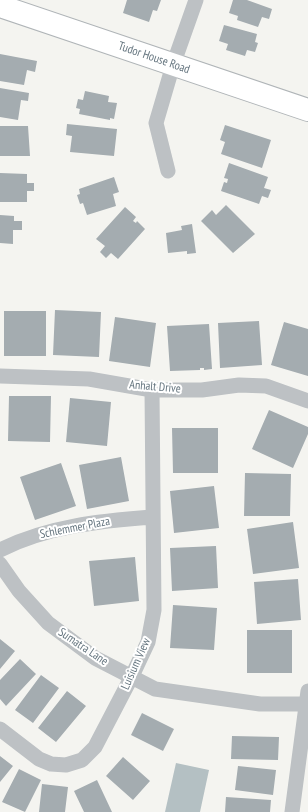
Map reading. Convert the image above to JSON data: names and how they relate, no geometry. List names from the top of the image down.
{
  "streets": {
    "street": [
      "Tudor House Road",
      "Anhalt Drive",
      "Schlemmer Plaza",
      "Sumatra Lane",
      "Luisium View"
    ]
  },
  "crossings": [
    ["Anhalt Drive", "Luisium View"],
    ["Schlemmer Plaza", "Luisium View"],
    ["Sumatra Lane", "Luisium View"]
  ]
}
